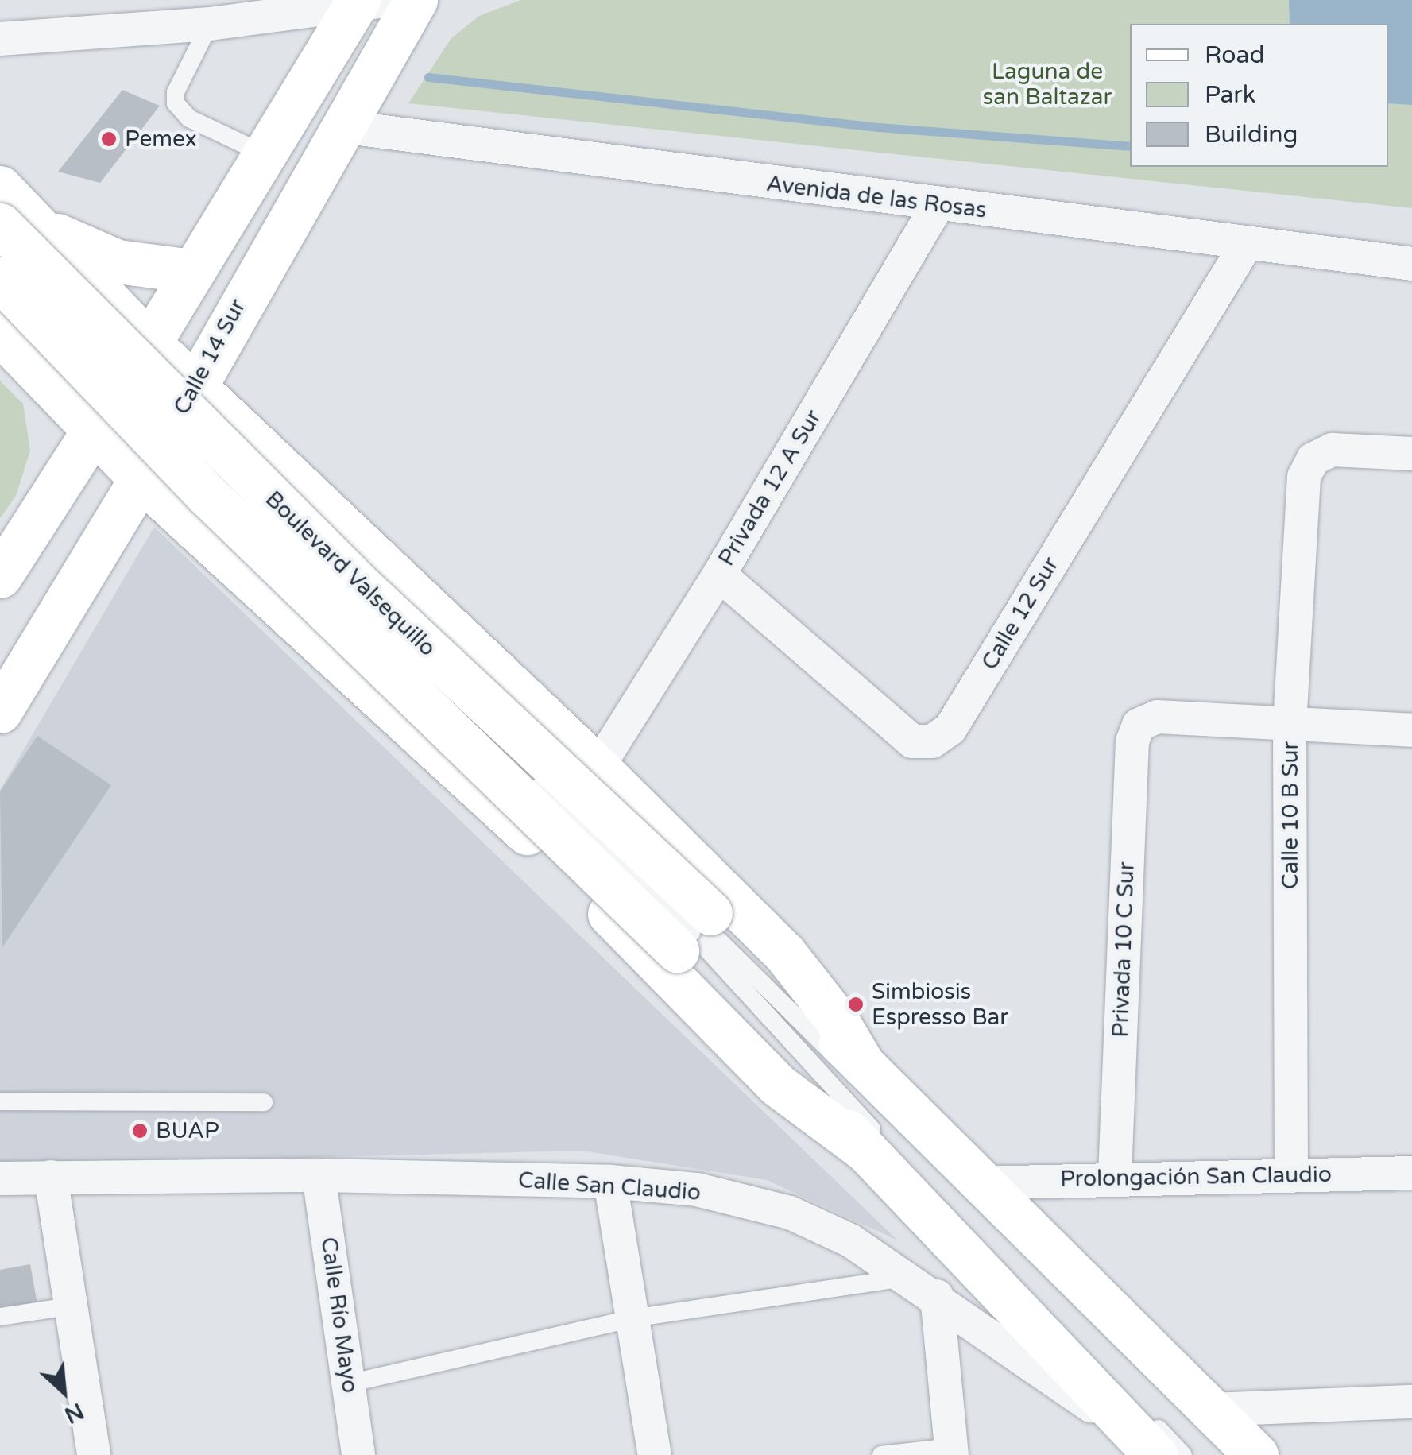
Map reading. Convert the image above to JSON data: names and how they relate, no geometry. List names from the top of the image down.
{
  "streets": {
    "main road": ["Calle 14 Sur", "Boulevard Valsequillo"],
    "street": [
      "Avenida de las Rosas",
      "Privada 12 A Sur",
      "Calle 12 Sur",
      "Calle 10 B Sur",
      "Privada 10 C Sur",
      "Prolongación San Claudio",
      "Calle San Claudio",
      "Calle Río Mayo"
    ]
  },
  "crossings": [
    ["Avenida de las Rosas", "Calle 14 Sur"],
    ["Avenida de las Rosas", "Privada 12 A Sur"],
    ["Avenida de las Rosas", "Calle 12 Sur"],
    ["Privada 12 A Sur", "Calle 12 Sur"],
    ["Calle 10 B Sur", "Privada 10 C Sur"],
    ["Calle 10 B Sur", "Prolongación San Claudio"],
    ["Privada 10 C Sur", "Prolongación San Claudio"],
    ["Calle San Claudio", "Calle Río Mayo"]
  ],
  "parks": ["Laguna de san Baltazar"],
  "places": ["Pemex", "Simbiosis Espresso Bar", "BUAP"],
  "legend": ["Road", "Park", "Building"],
  "north": "bottom right"
}
